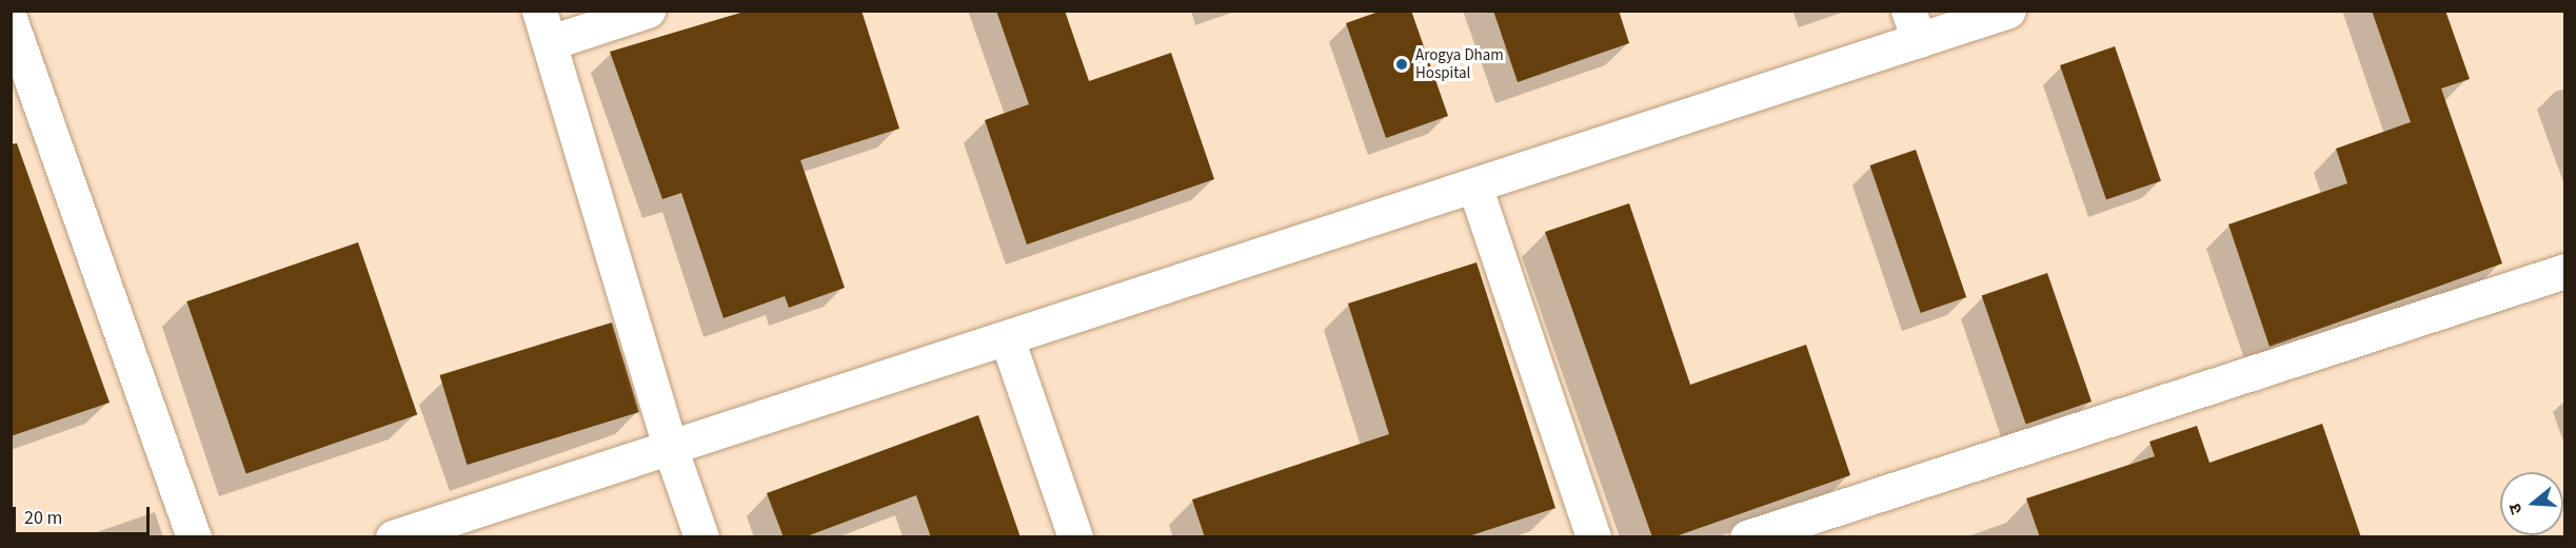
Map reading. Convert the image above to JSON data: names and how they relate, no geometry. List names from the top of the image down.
{
  "places": ["Arogya Dham Hospital"],
  "scale_bar": "20 m",
  "north": "left"
}
